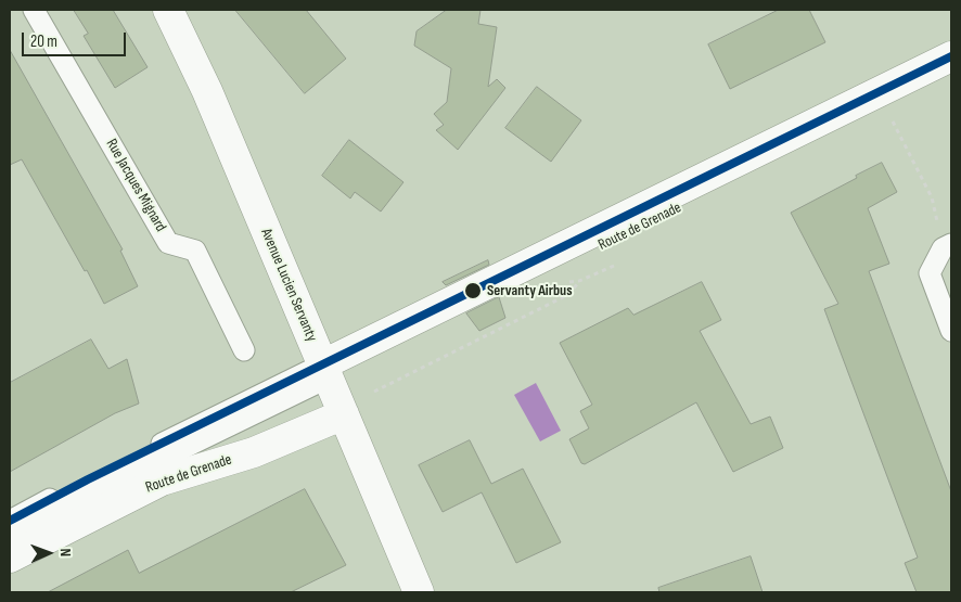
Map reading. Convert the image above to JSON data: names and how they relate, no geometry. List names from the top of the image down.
{
  "streets": {
    "street": ["Route de Grenade", "Avenue Lucien Servanty"],
    "lane": ["Rue Jacques Mignard"]
  },
  "crossings": [
    ["Route de Grenade", "Avenue Lucien Servanty"]
  ],
  "places": ["Servanty Airbus"],
  "scale_bar": "20 m",
  "north": "right"
}
